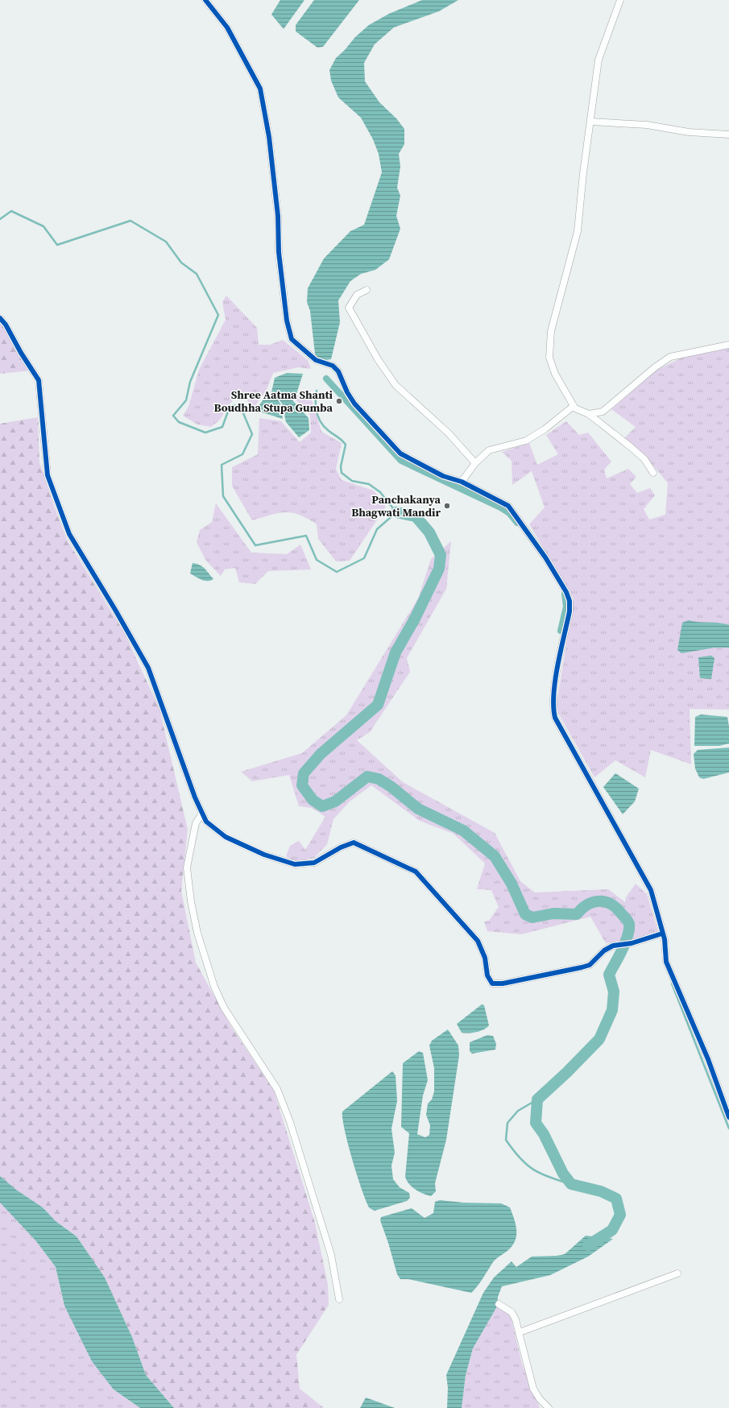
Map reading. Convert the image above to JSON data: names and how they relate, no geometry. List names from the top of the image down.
{
  "places": ["Shree Aatma Shanti Boudhha Stupa Gumba", "Panchakanya Bhagwati Mandir"]
}
